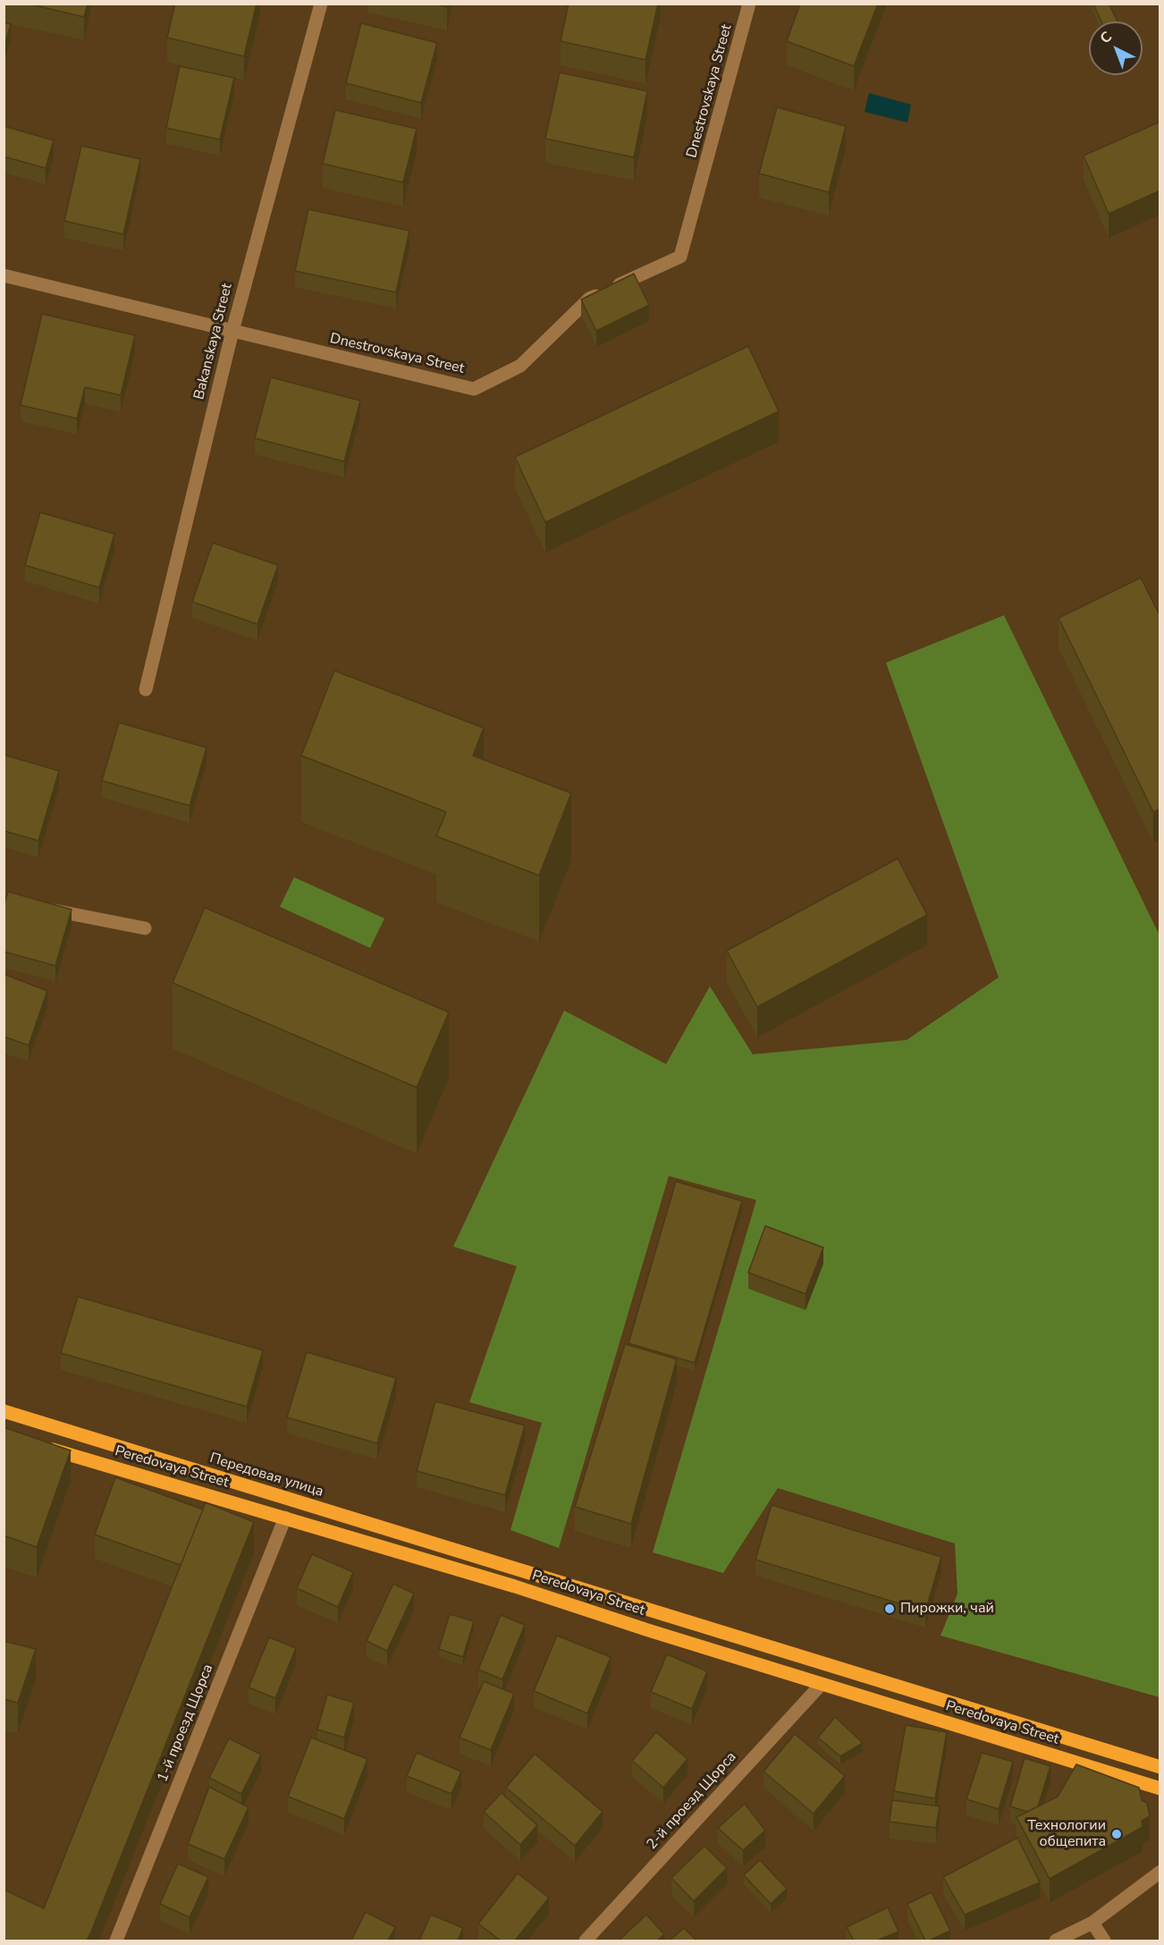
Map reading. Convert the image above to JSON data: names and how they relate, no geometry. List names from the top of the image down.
{
  "streets": {
    "main road": ["Peredovaya Street", "Передовая улица"],
    "street": [
      "Dnestrovskaya Street",
      "Bakanskaya Street",
      "1-й проезд Щорса",
      "2-й проезд Щорса"
    ]
  },
  "crossings": [
    ["Dnestrovskaya Street", "Bakanskaya Street"],
    ["Peredovaya Street", "1-й проезд Щорса"],
    ["Peredovaya Street", "2-й проезд Щорса"]
  ],
  "places": ["Пирожки, чай", "Технологии общепита"],
  "north": "top left"
}
